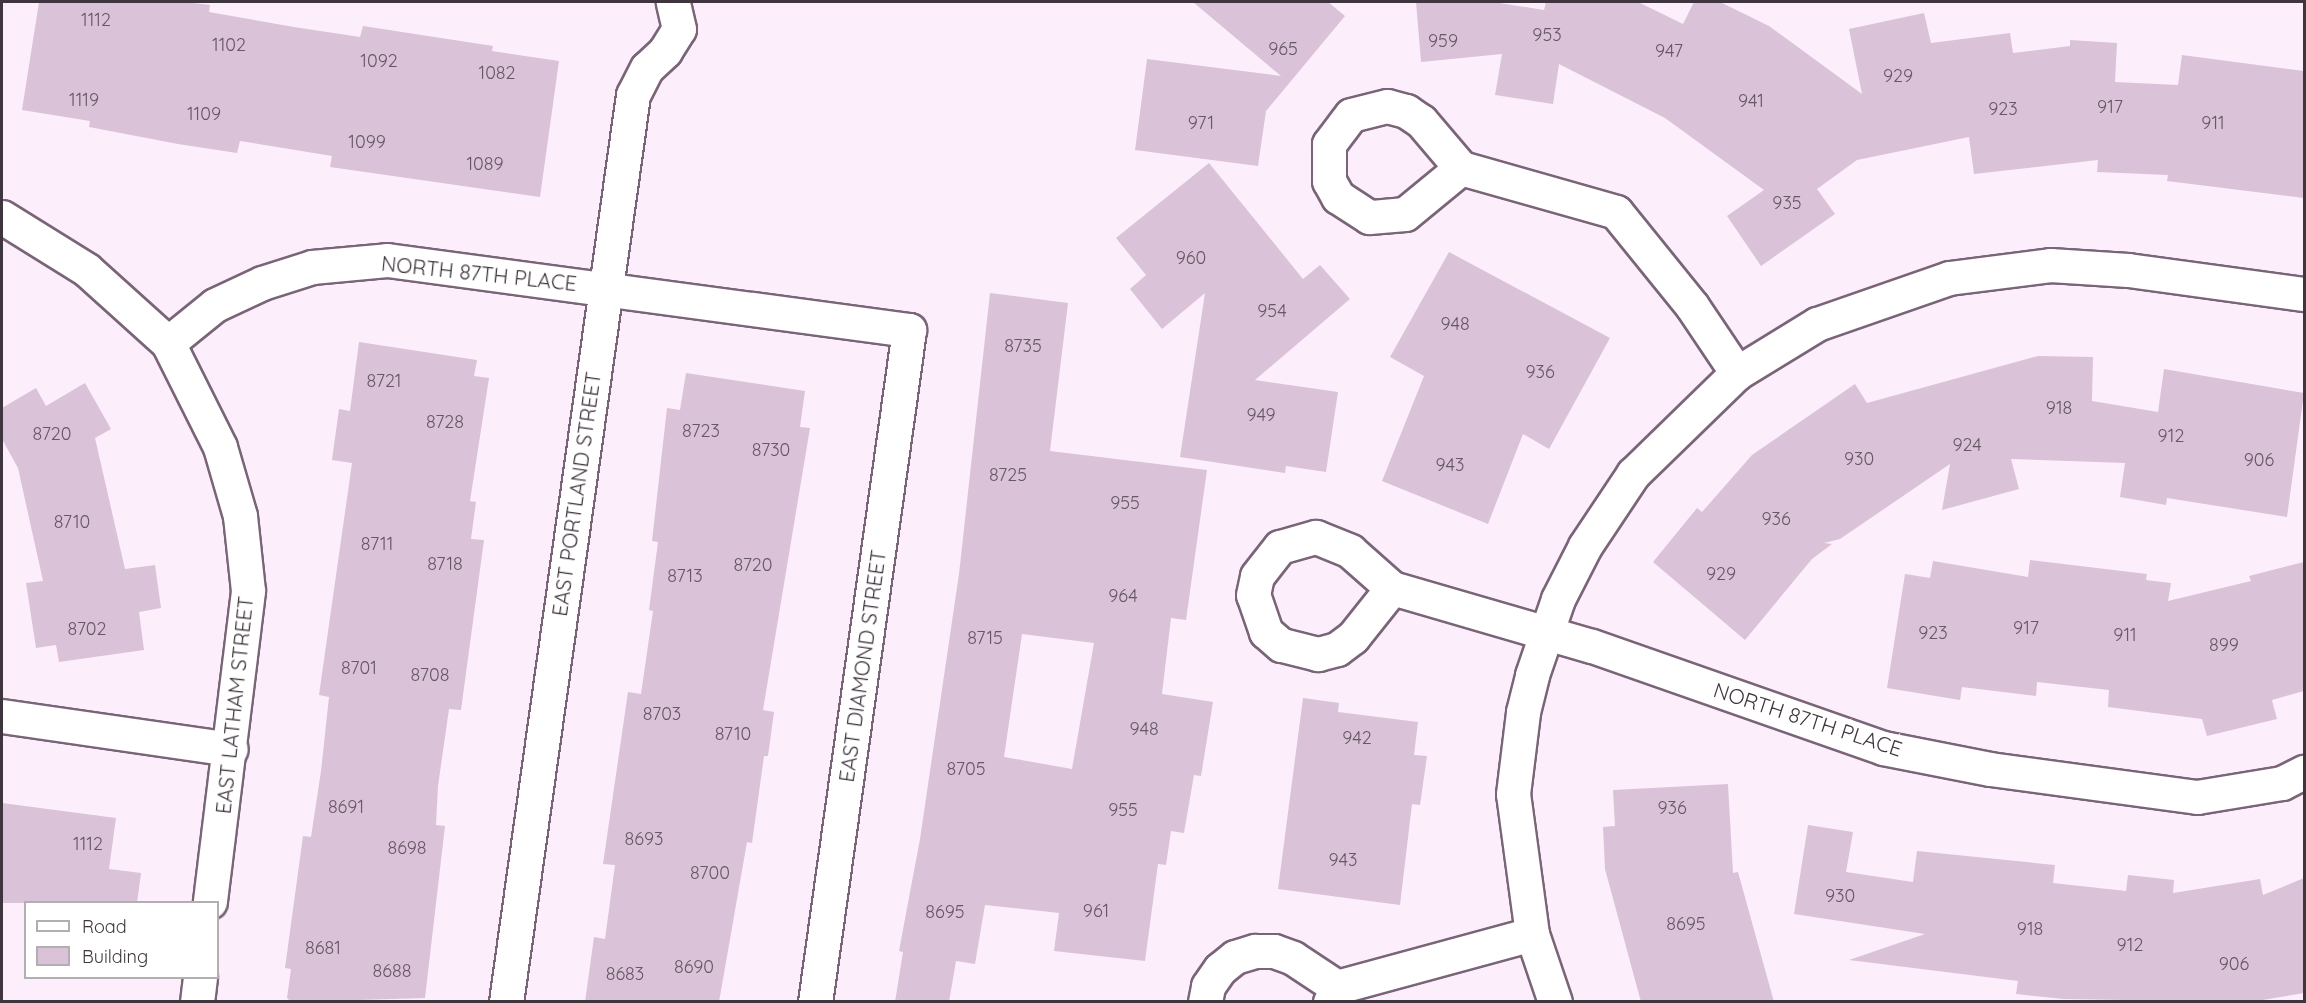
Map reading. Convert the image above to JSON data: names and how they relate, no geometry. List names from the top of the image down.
{
  "streets": {
    "street": [
      "NORTH 87TH PLACE",
      "EAST PORTLAND STREET",
      "EAST DIAMOND STREET",
      "EAST LATHAM STREET"
    ]
  },
  "crossings": [
    ["NORTH 87TH PLACE", "EAST PORTLAND STREET"],
    ["NORTH 87TH PLACE", "EAST DIAMOND STREET"],
    ["NORTH 87TH PLACE", "EAST LATHAM STREET"]
  ],
  "house_numbers": [
    "1112",
    "953",
    "959",
    "1102",
    "965",
    "947",
    "1092",
    "1082",
    "929",
    "1119",
    "941",
    "917",
    "923",
    "1109",
    "971",
    "911",
    "1099",
    "1089",
    "935",
    "960",
    "954",
    "948",
    "8735",
    "936",
    "8721",
    "918",
    "949",
    "8728",
    "8723",
    "8720",
    "912",
    "924",
    "8730",
    "930",
    "906",
    "943",
    "8725",
    "955",
    "936",
    "8710",
    "8711",
    "8718",
    "8720",
    "929",
    "8713",
    "964",
    "917",
    "8702",
    "923",
    "911",
    "8715",
    "899",
    "8701",
    "8708",
    "8703",
    "948",
    "8710",
    "942",
    "8705",
    "8691",
    "936",
    "955",
    "8693",
    "1112",
    "8698",
    "943",
    "8700",
    "930",
    "961",
    "8695",
    "8695",
    "918",
    "912",
    "8681",
    "906",
    "8690",
    "8688",
    "8683"
  ],
  "legend": ["Road", "Building"]
}
